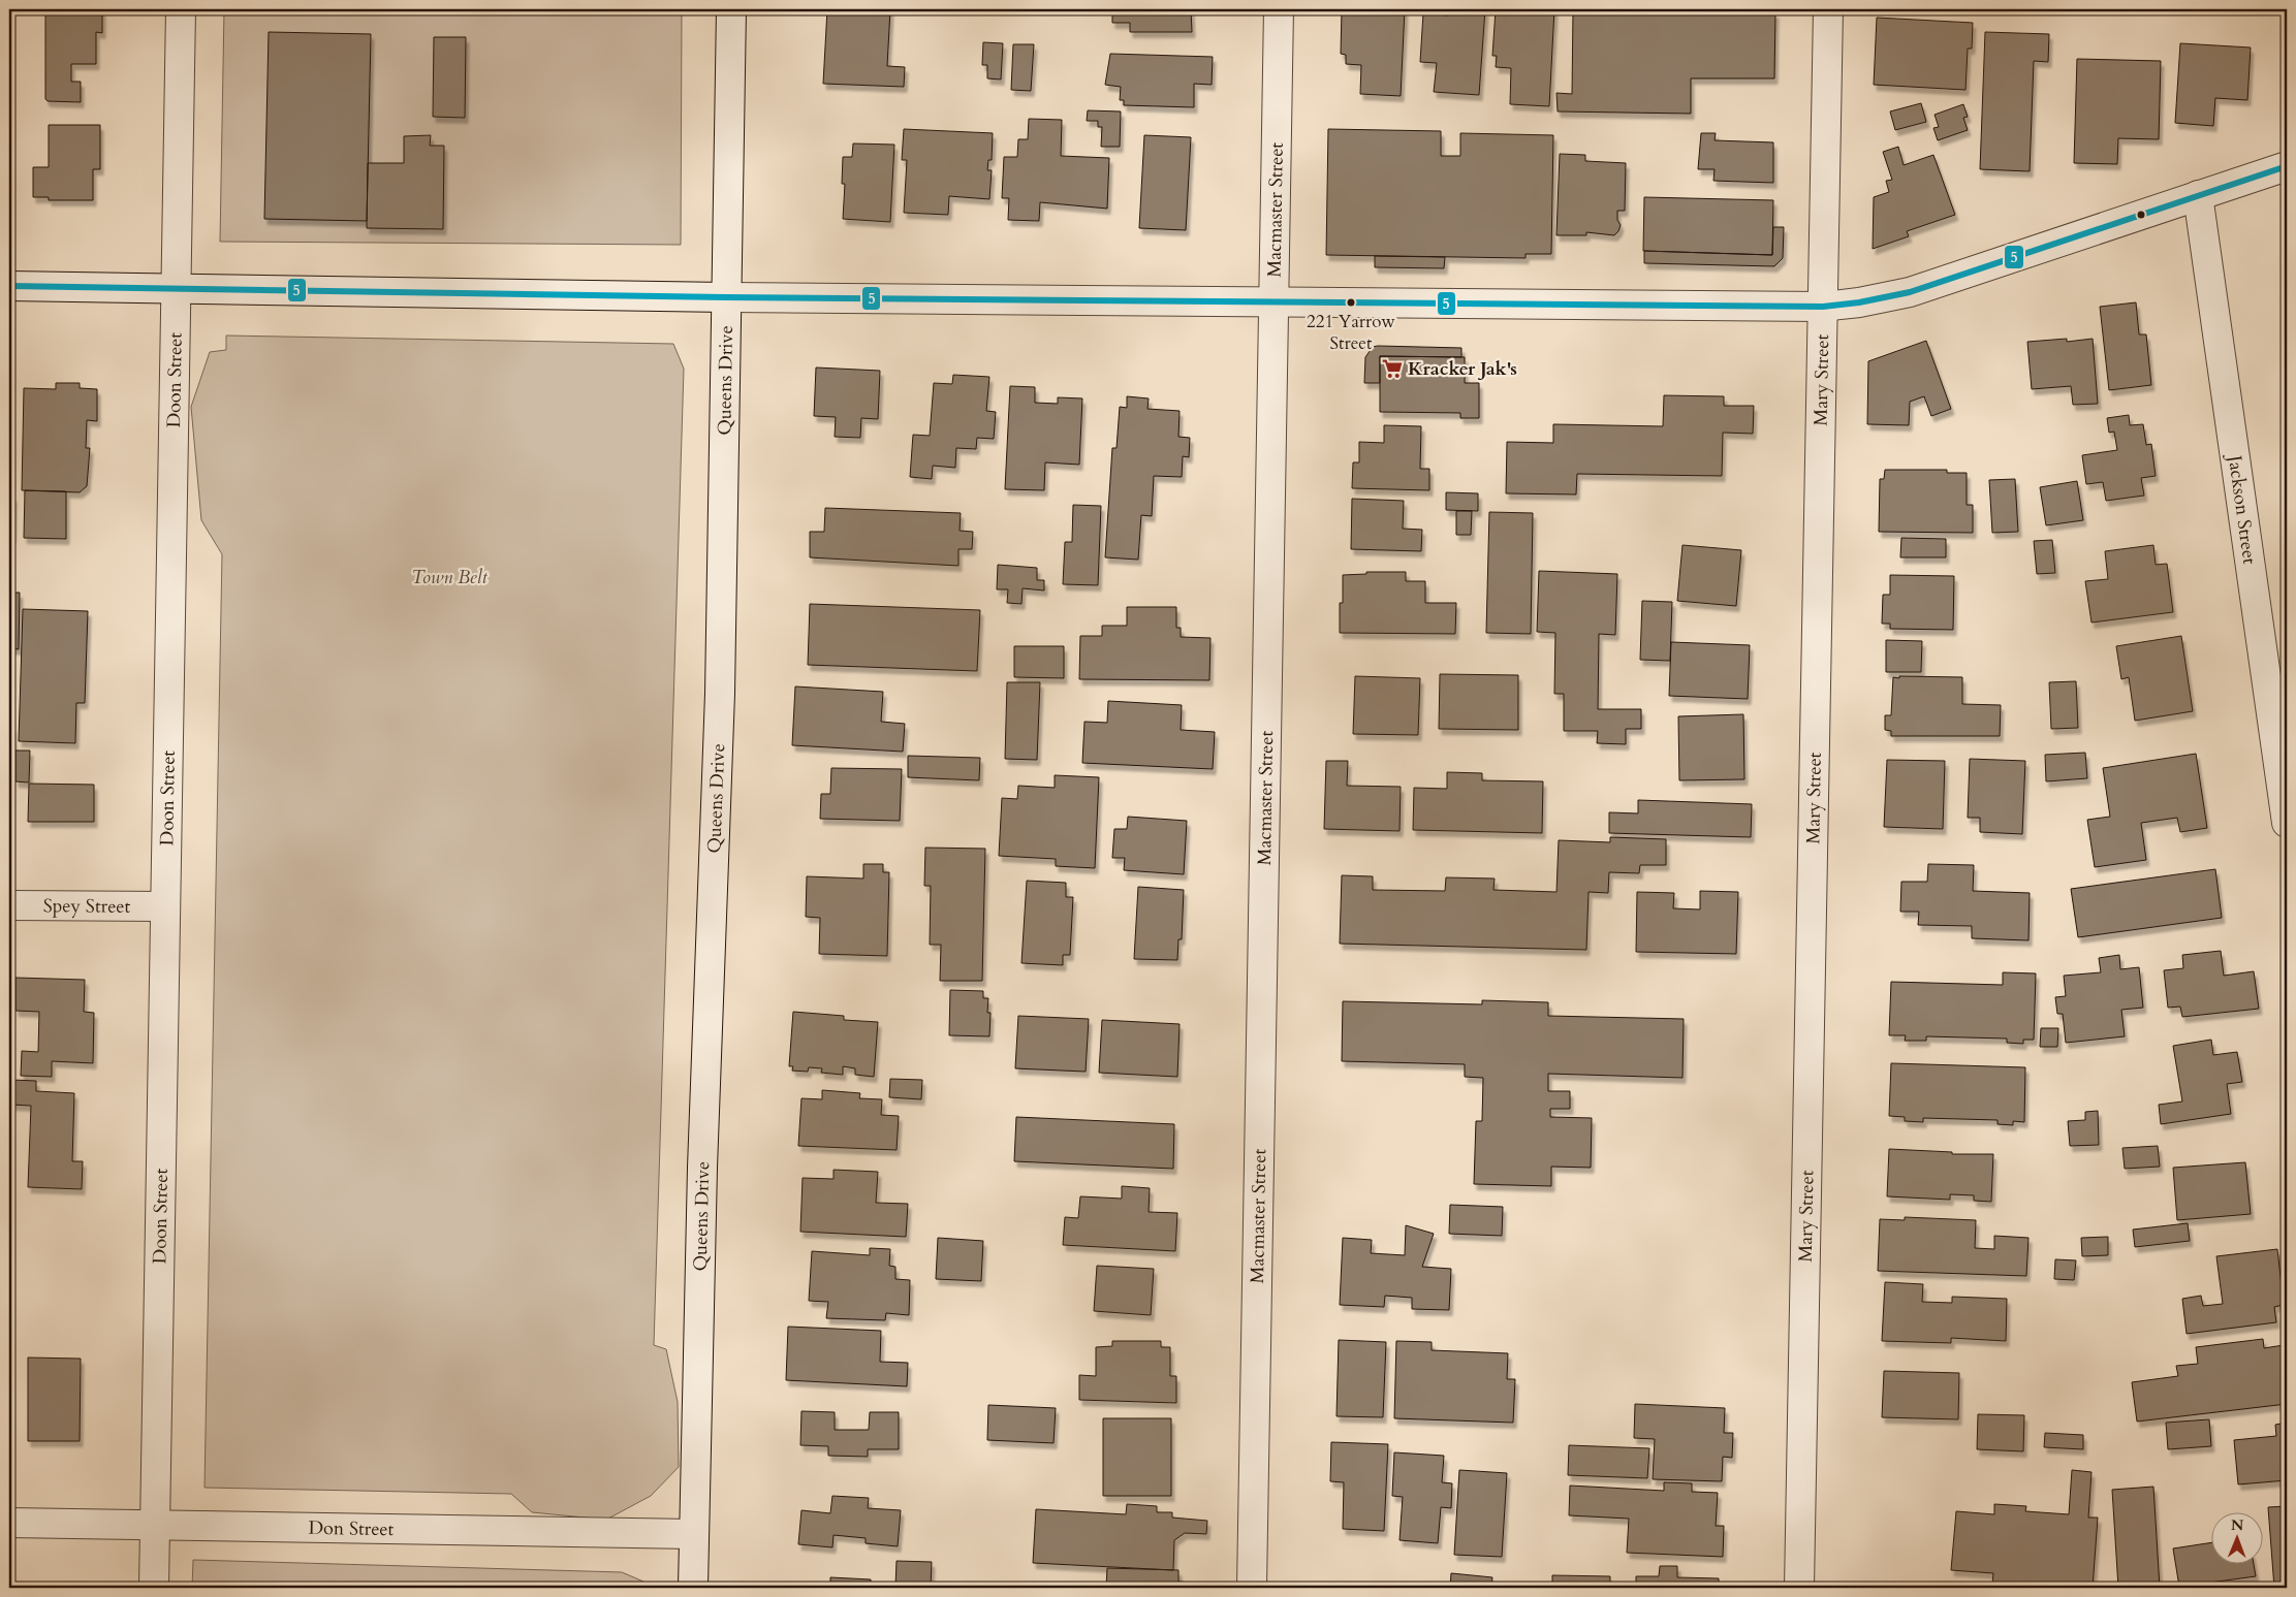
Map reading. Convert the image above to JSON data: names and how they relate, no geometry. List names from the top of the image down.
{
  "streets": {
    "street": [
      "Macmaster Street",
      "Doon Street",
      "Queens Drive",
      "Mary Street",
      "Jackson Street",
      "Spey Street",
      "Don Street"
    ]
  },
  "crossings": [
    ["Doon Street", "Spey Street"],
    ["Doon Street", "Don Street"],
    ["Queens Drive", "Don Street"]
  ],
  "parks": ["Town Belt"],
  "places": {
    "other": ["221 Yarrow Street"],
    "supermarket": ["Kracker Jak's"]
  },
  "lines": ["transit line 5"],
  "north": "top"
}
